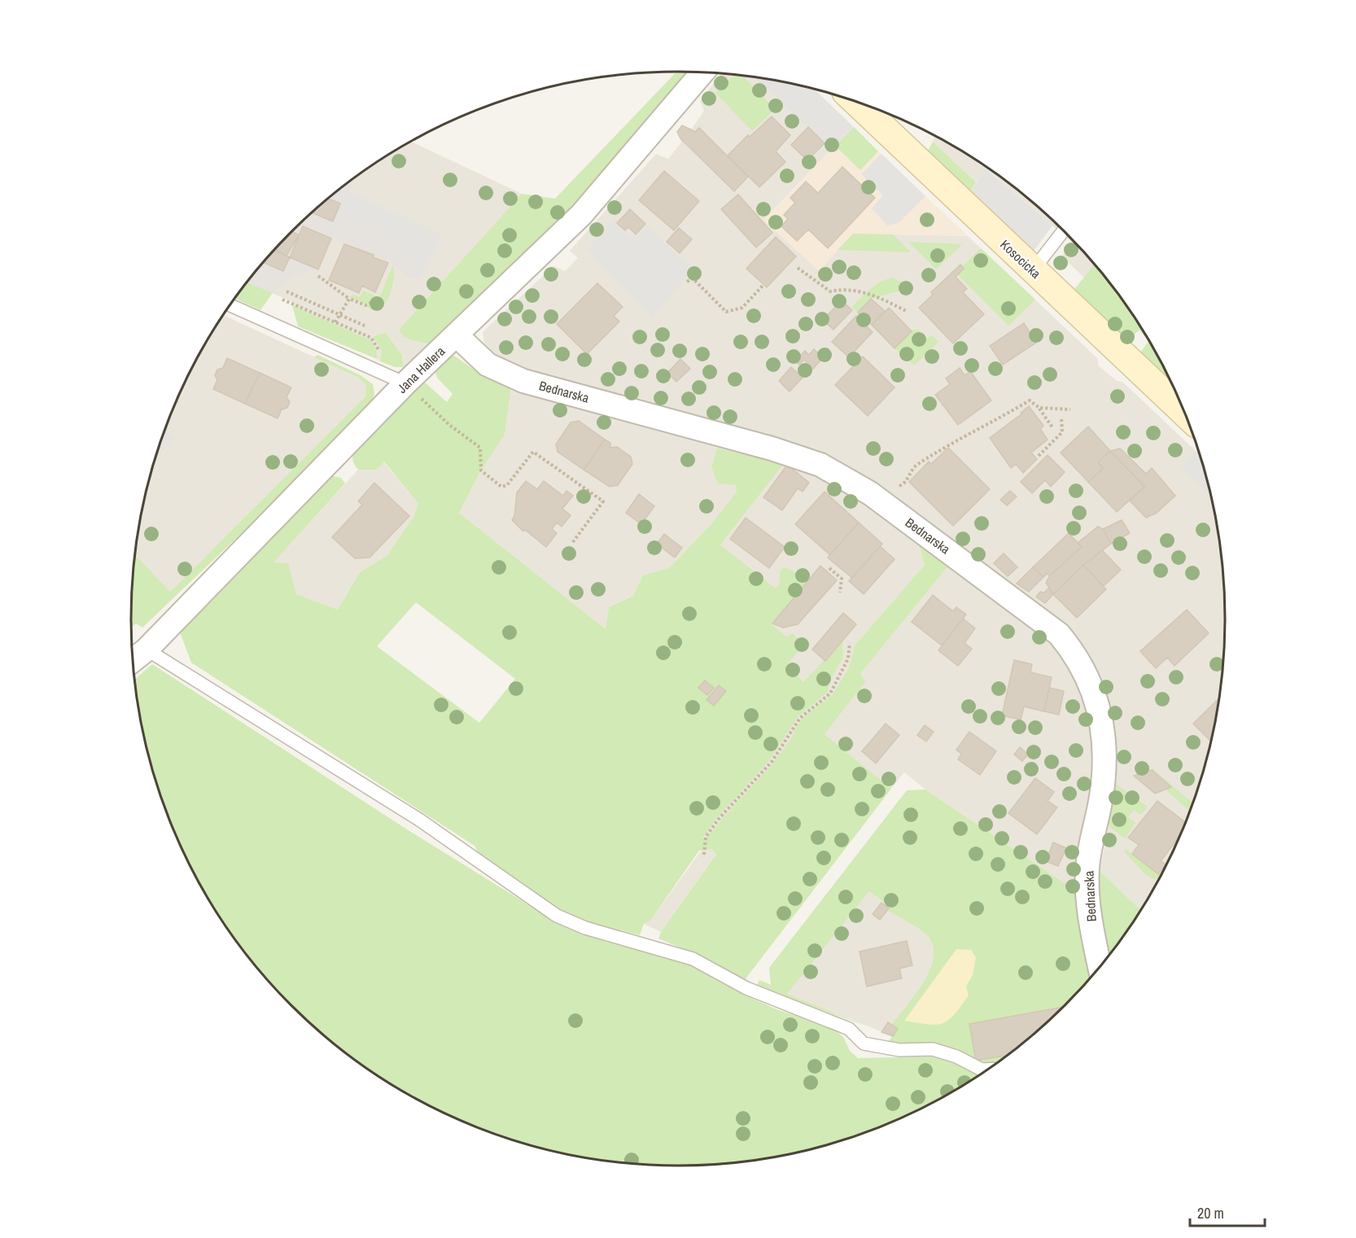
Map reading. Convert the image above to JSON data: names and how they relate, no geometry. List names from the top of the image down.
{
  "streets": {
    "street": ["Kosocicka", "Jana Hallera", "Bednarska"]
  },
  "crossings": [
    ["Jana Hallera", "Bednarska"]
  ],
  "scale_bar": "20 m"
}
